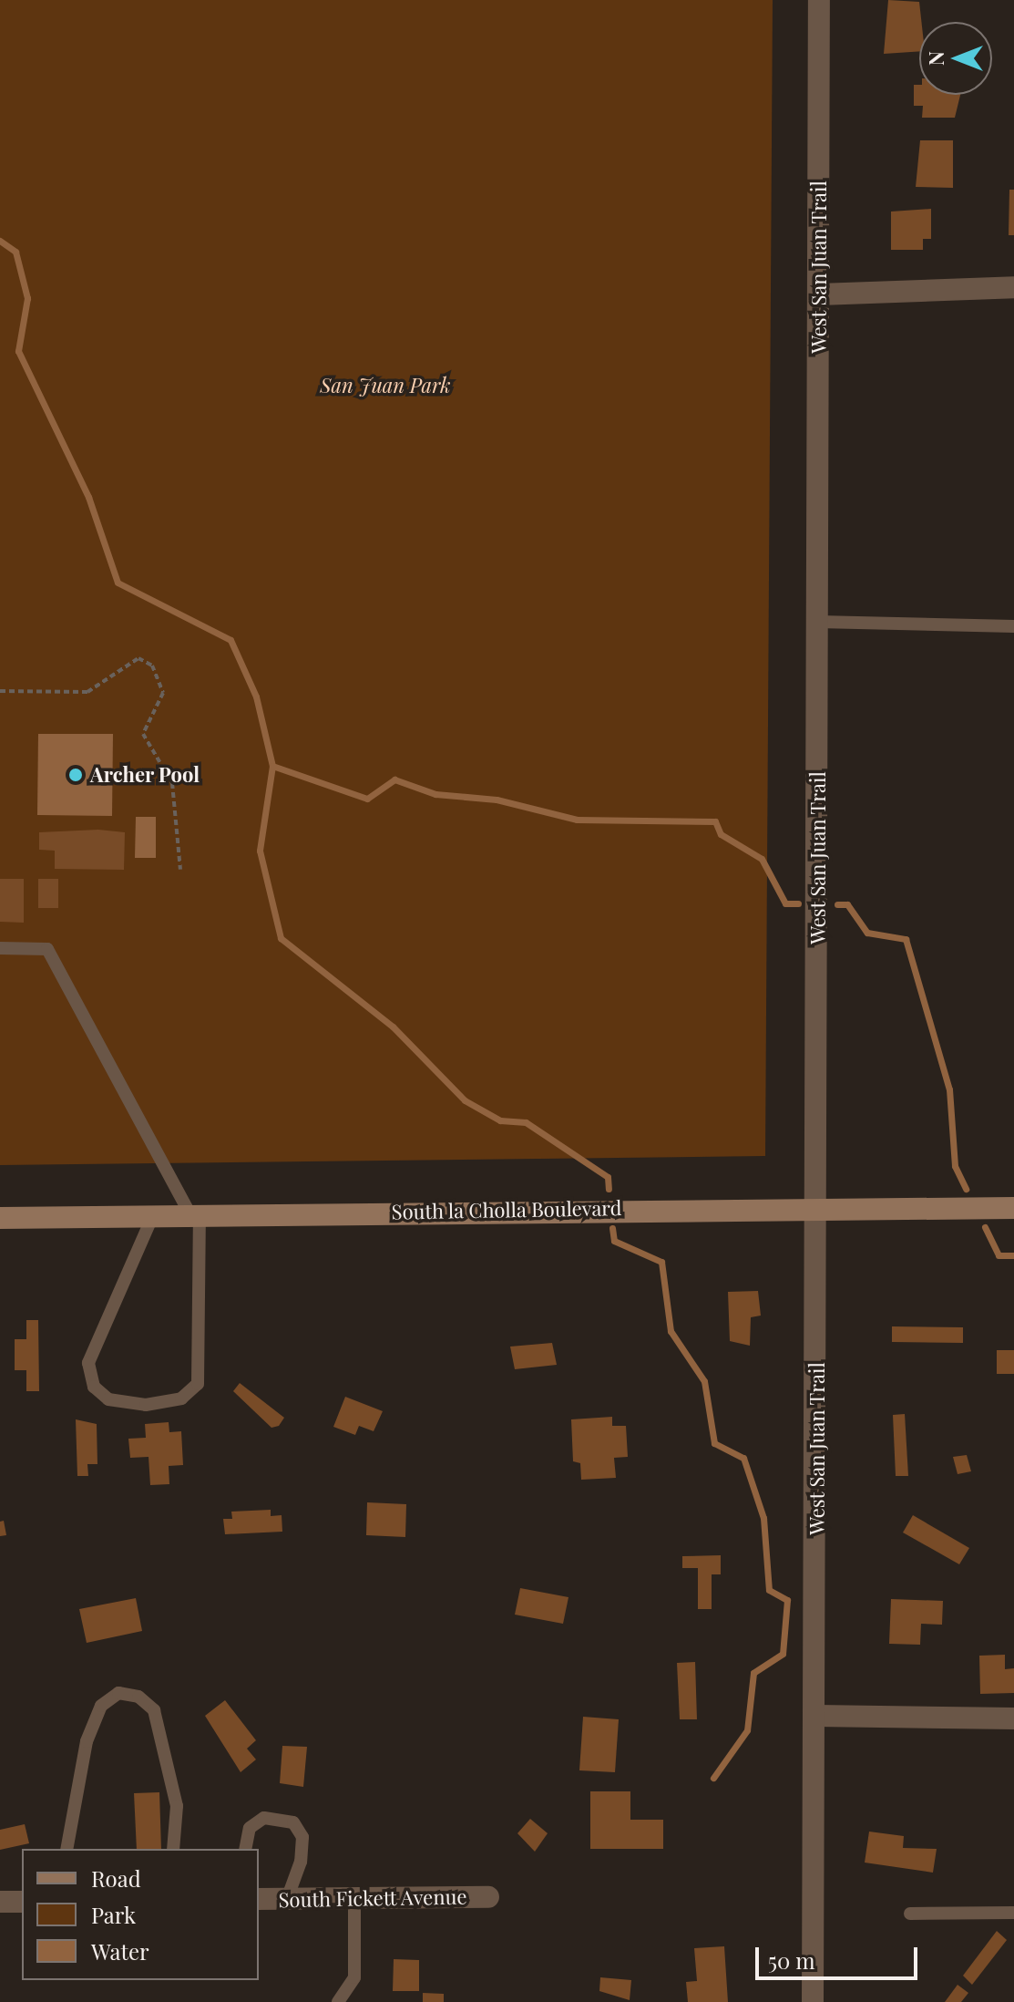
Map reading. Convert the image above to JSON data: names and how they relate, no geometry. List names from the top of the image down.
{
  "streets": {
    "main road": ["South la Cholla Boulevard"],
    "street": ["West San Juan Trail", "South Fickett Avenue"]
  },
  "crossings": [
    ["West San Juan Trail", "South la Cholla Boulevard"]
  ],
  "parks": ["San Juan Park"],
  "places": ["Archer Pool"],
  "legend": ["Road", "Park", "Water"],
  "scale_bar": "50 m",
  "north": "left"
}
